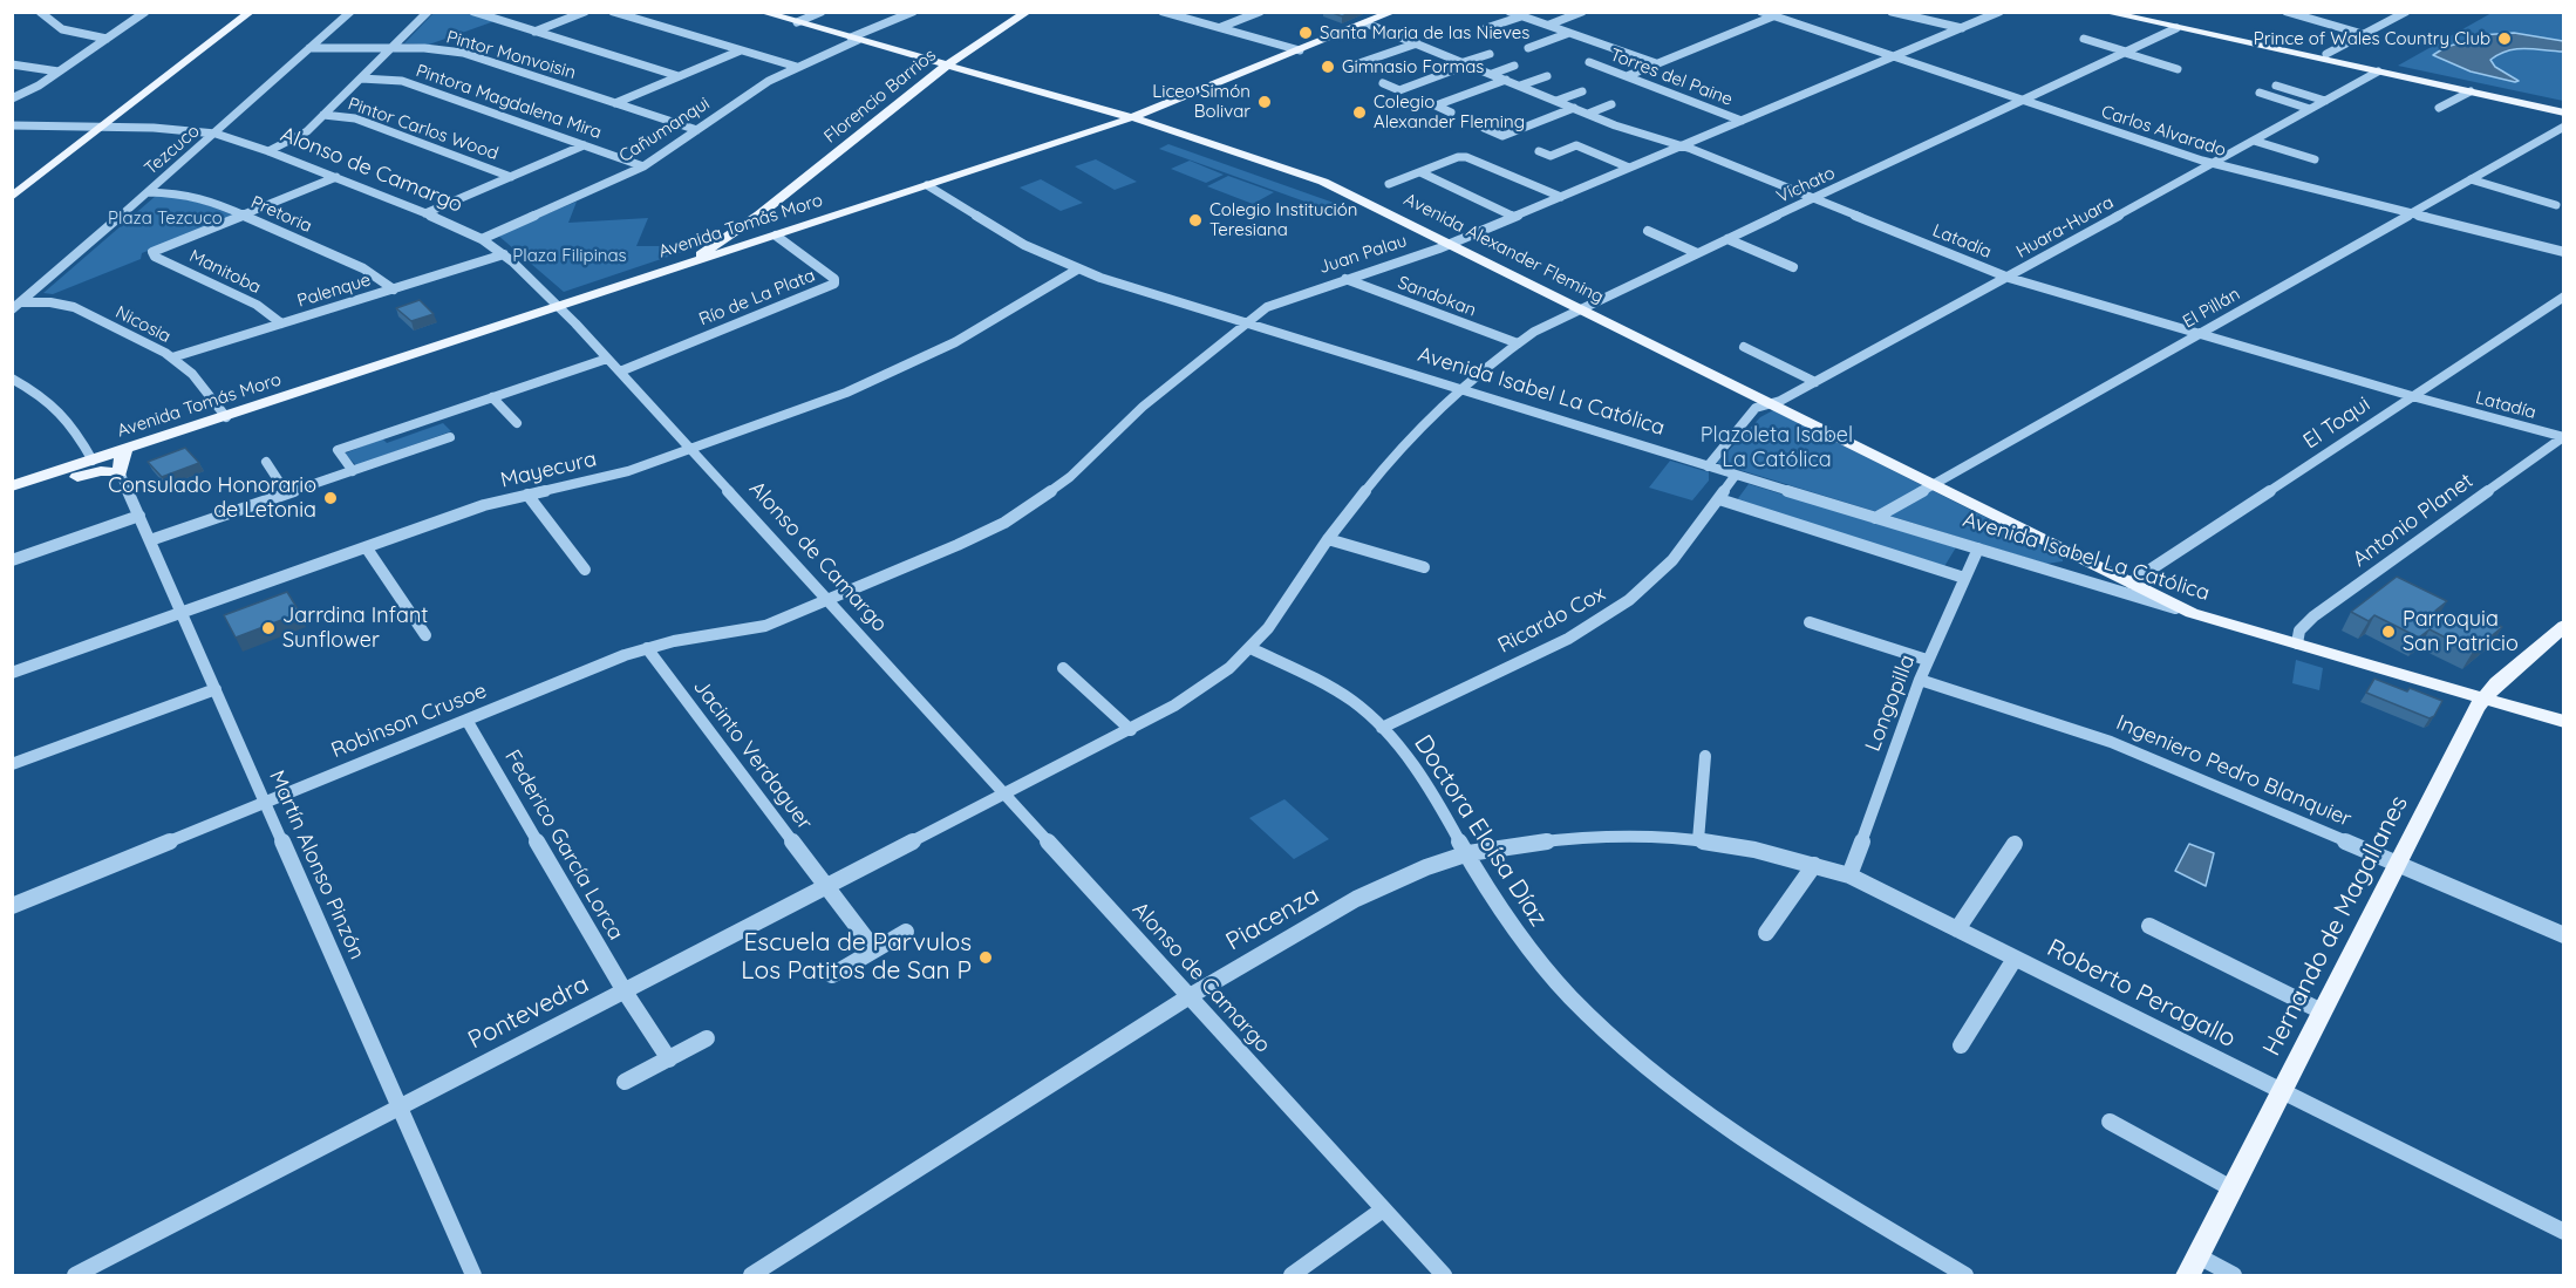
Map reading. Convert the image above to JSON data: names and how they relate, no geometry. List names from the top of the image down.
{
  "streets": {
    "main road": [
      "Florencio Barrios",
      "Avenida Tomás Moro",
      "Avenida Alexander Fleming",
      "Avenida Isabel La Católica",
      "Hernando de Magallanes"
    ],
    "street": [
      "Pintor Monvoisin",
      "Torres del Paine",
      "Pintora Magdalena Mira",
      "Pintor Carlos Wood",
      "Cañumanqui",
      "Carlos Alvarado",
      "Tezcuco",
      "Alonso de Camargo",
      "Vichato",
      "Pretoria",
      "Huara-Huara",
      "Latadía",
      "Juan Palau",
      "Manitoba",
      "Palenque",
      "Sandokan",
      "Río de La Plata",
      "El Pillán",
      "Nicosia",
      "El Toqui",
      "Mayecura",
      "Antonio Planet",
      "Ricardo Cox",
      "Longopilla",
      "Robinson Crusoe",
      "Jacinto Verdaguer",
      "Ingeniero Pedro Blanquier",
      "Doctora Eloísa Díaz",
      "Federico García Lorca",
      "Martín Alonso Pinzón",
      "Piacenza",
      "Roberto Peragallo",
      "Pontevedra"
    ]
  },
  "crossings": [
    ["Pintor Monvoisin", "Cañumanqui"],
    ["Pintor Monvoisin", "Tezcuco"],
    ["Torres del Paine", "Juan Palau"],
    ["Florencio Barrios", "Avenida Tomás Moro"],
    ["Florencio Barrios", "Avenida Alexander Fleming"],
    ["Pintora Magdalena Mira", "Cañumanqui"],
    ["Cañumanqui", "Alonso de Camargo"],
    ["Cañumanqui", "Avenida Alexander Fleming"],
    ["Carlos Alvarado", "Vichato"],
    ["Carlos Alvarado", "Huara-Huara"],
    ["Carlos Alvarado", "Juan Palau"],
    ["Carlos Alvarado", "El Pillán"],
    ["Tezcuco", "Alonso de Camargo"],
    ["Tezcuco", "Pretoria"],
    ["Tezcuco", "Nicosia"],
    ["Alonso de Camargo", "Avenida Tomás Moro"],
    ["Alonso de Camargo", "Juan Palau"],
    ["Alonso de Camargo", "Palenque"],
    ["Alonso de Camargo", "Río de La Plata"],
    ["Alonso de Camargo", "Mayecura"],
    ["Alonso de Camargo", "Robinson Crusoe"],
    ["Alonso de Camargo", "Piacenza"],
    ["Alonso de Camargo", "Pontevedra"],
    ["Vichato", "Latadía"],
    ["Vichato", "Avenida Alexander Fleming"],
    ["Vichato", "Sandokan"],
    ["Vichato", "Avenida Isabel La Católica"],
    ["Vichato", "Doctora Eloísa Díaz"],
    ["Vichato", "Pontevedra"],
    ["Pretoria", "Manitoba"],
    ["Pretoria", "Palenque"],
    ["Avenida Tomás Moro", "Latadía"],
    ["Avenida Tomás Moro", "Avenida Alexander Fleming"],
    ["Avenida Tomás Moro", "Río de La Plata"],
    ["Avenida Tomás Moro", "Nicosia"],
    ["Avenida Tomás Moro", "Avenida Isabel La Católica"],
    ["Huara-Huara", "Latadía"],
    ["Huara-Huara", "Avenida Alexander Fleming"],
    ["Huara-Huara", "Avenida Isabel La Católica"],
    ["Latadía", "Juan Palau"],
    ["Latadía", "El Pillán"],
    ["Latadía", "El Toqui"],
    ["Latadía", "Antonio Planet"],
    ["Avenida Alexander Fleming", "Juan Palau"],
    ["Avenida Alexander Fleming", "El Pillán"],
    ["Avenida Alexander Fleming", "Avenida Isabel La Católica"],
    ["Avenida Alexander Fleming", "El Toqui"],
    ["Juan Palau", "Sandokan"],
    ["Juan Palau", "Avenida Isabel La Católica"],
    ["Juan Palau", "Robinson Crusoe"],
    ["Manitoba", "Palenque"],
    ["Palenque", "Nicosia"],
    ["El Pillán", "Avenida Isabel La Católica"],
    ["Avenida Isabel La Católica", "Mayecura"],
    ["Avenida Isabel La Católica", "Antonio Planet"],
    ["Avenida Isabel La Católica", "Ricardo Cox"],
    ["Avenida Isabel La Católica", "Longopilla"],
    ["Avenida Isabel La Católica", "Hernando de Magallanes"],
    ["Mayecura", "Martín Alonso Pinzón"],
    ["Ricardo Cox", "Doctora Eloísa Díaz"],
    ["Longopilla", "Ingeniero Pedro Blanquier"],
    ["Longopilla", "Piacenza"],
    ["Longopilla", "Roberto Peragallo"],
    ["Robinson Crusoe", "Jacinto Verdaguer"],
    ["Robinson Crusoe", "Federico García Lorca"],
    ["Robinson Crusoe", "Martín Alonso Pinzón"],
    ["Jacinto Verdaguer", "Pontevedra"],
    ["Ingeniero Pedro Blanquier", "Hernando de Magallanes"],
    ["Doctora Eloísa Díaz", "Piacenza"],
    ["Doctora Eloísa Díaz", "Pontevedra"],
    ["Federico García Lorca", "Pontevedra"],
    ["Martín Alonso Pinzón", "Pontevedra"],
    ["Piacenza", "Roberto Peragallo"],
    ["Hernando de Magallanes", "Roberto Peragallo"]
  ],
  "parks": ["Plaza Tezcuco", "Plaza Filipinas", "Plazoleta Isabel La Católica"],
  "places": [
    "Santa Maria de las Nieves",
    "Prince of Wales Country Club",
    "Gimnasio Formas",
    "Liceo Simón Bolivar",
    "Colegio Alexander Fleming",
    "Colegio Institución Teresiana",
    "Consulado Honorario de Letonia",
    "Jarrdina Infant Sunflower",
    "Parroquia San Patricio",
    "Escuela de Parvulos Los Patitos de San P"
  ]
}
